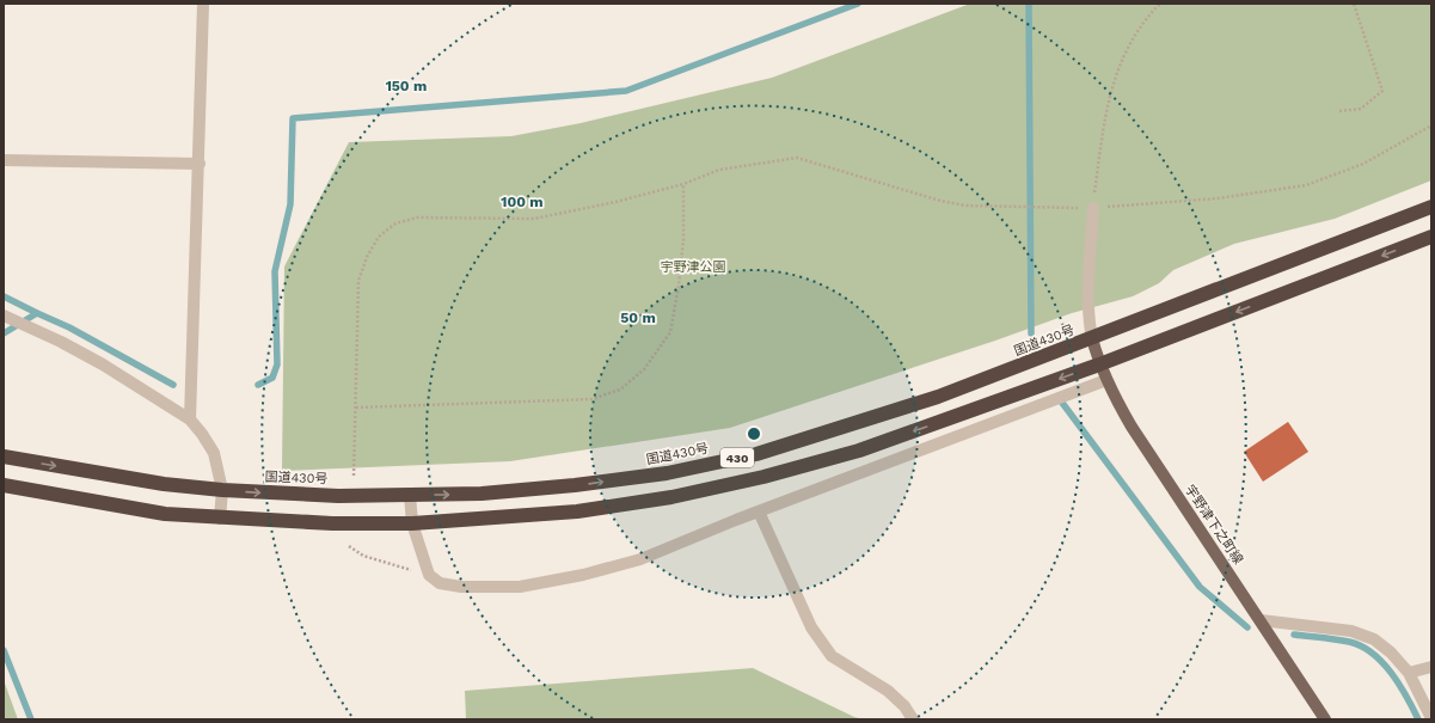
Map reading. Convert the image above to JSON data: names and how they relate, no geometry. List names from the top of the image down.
{
  "streets": {
    "highway": ["国道430号", "430"],
    "main road": ["宇野津下之町線"]
  },
  "crossings": [
    ["国道430号", "宇野津下之町線"],
    ["430", "宇野津下之町線"]
  ],
  "parks": ["宇野津公園"],
  "rings": ["150 m", "100 m", "50 m"]
}
